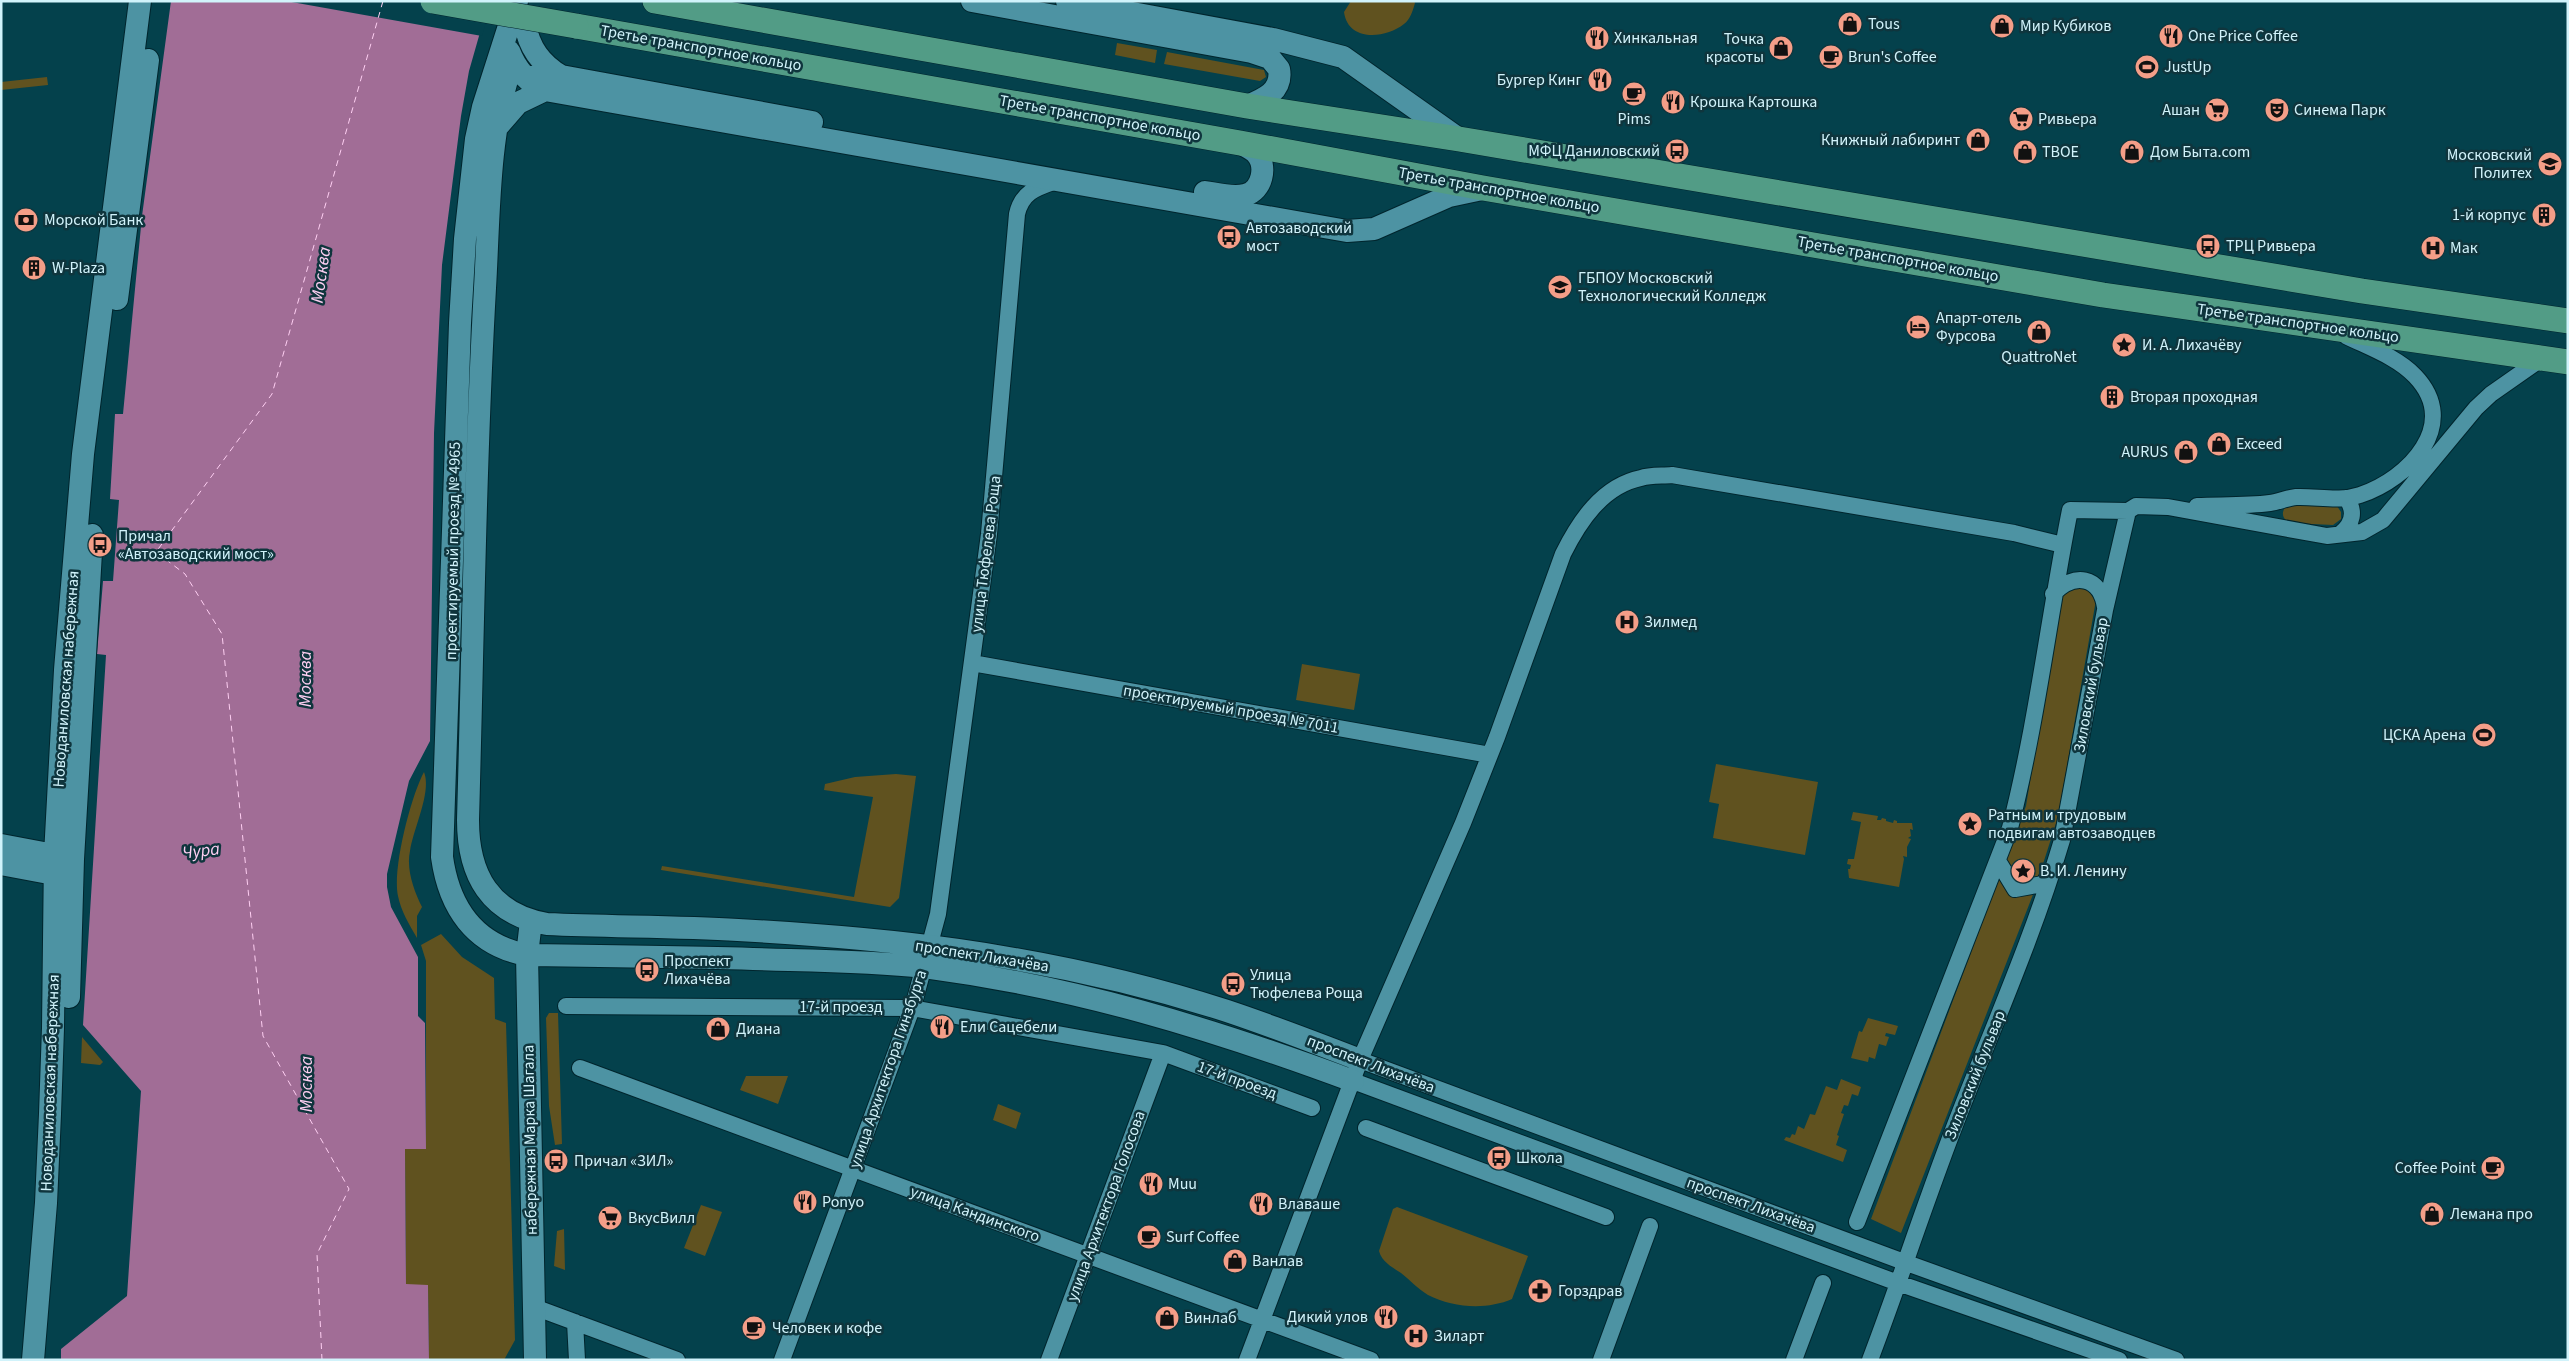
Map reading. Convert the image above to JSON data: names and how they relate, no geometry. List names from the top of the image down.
{
  "streets": {
    "main road": [
      "Третье транспортное кольцо",
      "проектируемый проезд № 4965",
      "Новоданиловская набережная",
      "проспект Лихачёва",
      "набережная Марка Шагала"
    ],
    "street": [
      "улица Тюфелева Роща",
      "Зиловский бульвар",
      "проектируемый проезд № 7011",
      "17-й проезд",
      "улица Архитектора Гинзбурга",
      "улица Архитектора Голосова",
      "улица Кандинского"
    ]
  },
  "crossings": [
    ["проектируемый проезд № 4965", "проспект Лихачёва"],
    ["проектируемый проезд № 4965", "набережная Марка Шагала"],
    ["улица Тюфелева Роща", "проектируемый проезд № 7011"],
    ["улица Тюфелева Роща", "проспект Лихачёва"],
    ["улица Тюфелева Роща", "улица Архитектора Гинзбурга"],
    ["Зиловский бульвар", "проспект Лихачёва"],
    ["проспект Лихачёва", "улица Архитектора Гинзбурга"],
    ["проспект Лихачёва", "набережная Марка Шагала"],
    ["17-й проезд", "улица Архитектора Гинзбурга"],
    ["17-й проезд", "улица Архитектора Голосова"],
    ["улица Архитектора Гинзбурга", "улица Кандинского"],
    ["улица Архитектора Голосова", "улица Кандинского"]
  ],
  "water": ["Москва", "Чура"],
  "places": {
    "shop": [
      "Tous",
      "Мир Кубиков",
      "Точка красоты",
      "Книжный лабиринт",
      "ТВОЕ",
      "Дом Быта.com",
      "QuattroNet",
      "Exceed",
      "AURUS",
      "Диана",
      "Лемана про",
      "Ванлав",
      "Винлаб"
    ],
    "restaurant": [
      "One Price Coffee",
      "Хинкальная",
      "Бургер Кинг",
      "Крошка Картошка",
      "Ели Сацебели",
      "Muu",
      "Ponyo",
      "Влаваше",
      "Дикий улов"
    ],
    "cafe": [
      "Brun's Coffee",
      "Pims",
      "Coffee Point",
      "Surf Coffee",
      "Человек и кофе"
    ],
    "sports": ["JustUp", "ЦСКА Арена"],
    "supermarket": ["Ашан", "Ривьера", "ВкусВилл"],
    "theatre": ["Синема Парк"],
    "bus stop": [
      "МФЦ Даниловский",
      "Автозаводский мост",
      "ТРЦ Ривьера",
      "Причал «Автозаводский мост»",
      "Проспект Лихачёва",
      "Улица Тюфелева Роща",
      "Школа",
      "Причал «ЗИЛ»"
    ],
    "school or university": ["Московский Политех", "ГБПОУ Московский Технологический Колледж"],
    "building": ["1-й корпус", "W-Plaza", "Вторая проходная"],
    "bank": ["Морской Банк"],
    "hospital": ["Мак", "Зилмед", "Зиларт"],
    "hotel": ["Апарт-отель Фурсова"],
    "place": ["И. А. Лихачёву", "Ратным и трудовым подвигам автозаводцев", "В. И. Ленину"],
    "pharmacy": ["Горздрав"]
  }
}
